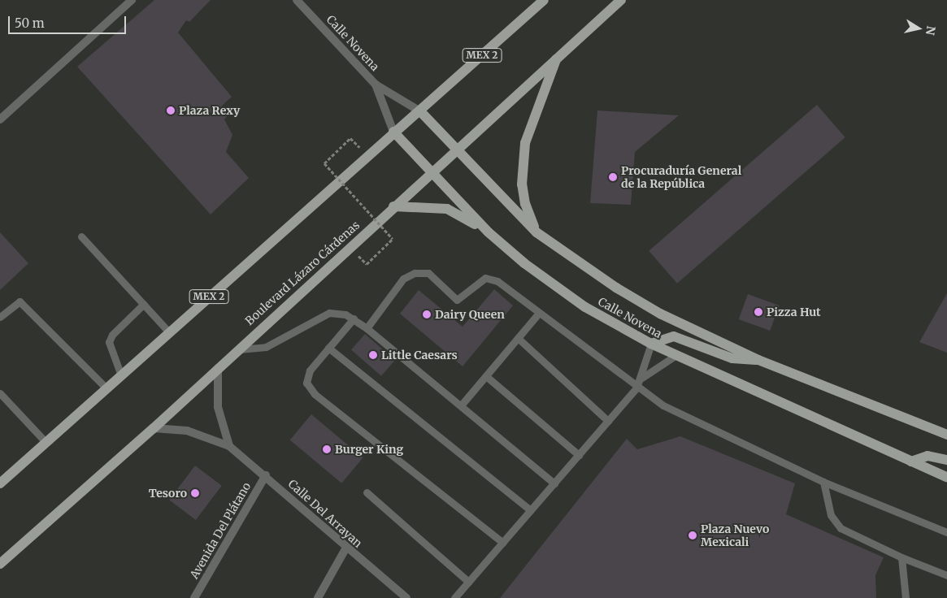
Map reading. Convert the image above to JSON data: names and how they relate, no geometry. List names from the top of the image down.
{
  "streets": {
    "main road": ["Calle Novena", "MEX 2", "Boulevard Lázaro Cárdenas"],
    "street": ["Calle Del Arrayan", "Avenida Del Plátano"]
  },
  "crossings": [
    ["Calle Novena", "MEX 2"],
    ["Calle Novena", "Boulevard Lázaro Cárdenas"],
    ["Boulevard Lázaro Cárdenas", "Calle Del Arrayan"],
    ["Calle Del Arrayan", "Avenida Del Plátano"]
  ],
  "places": [
    "Plaza Rexy",
    "Procuraduría General de la República",
    "Pizza Hut",
    "Dairy Queen",
    "Little Caesars",
    "Burger King",
    "Tesoro",
    "Plaza Nuevo Mexicali"
  ],
  "scale_bar": "50 m",
  "north": "right"
}
